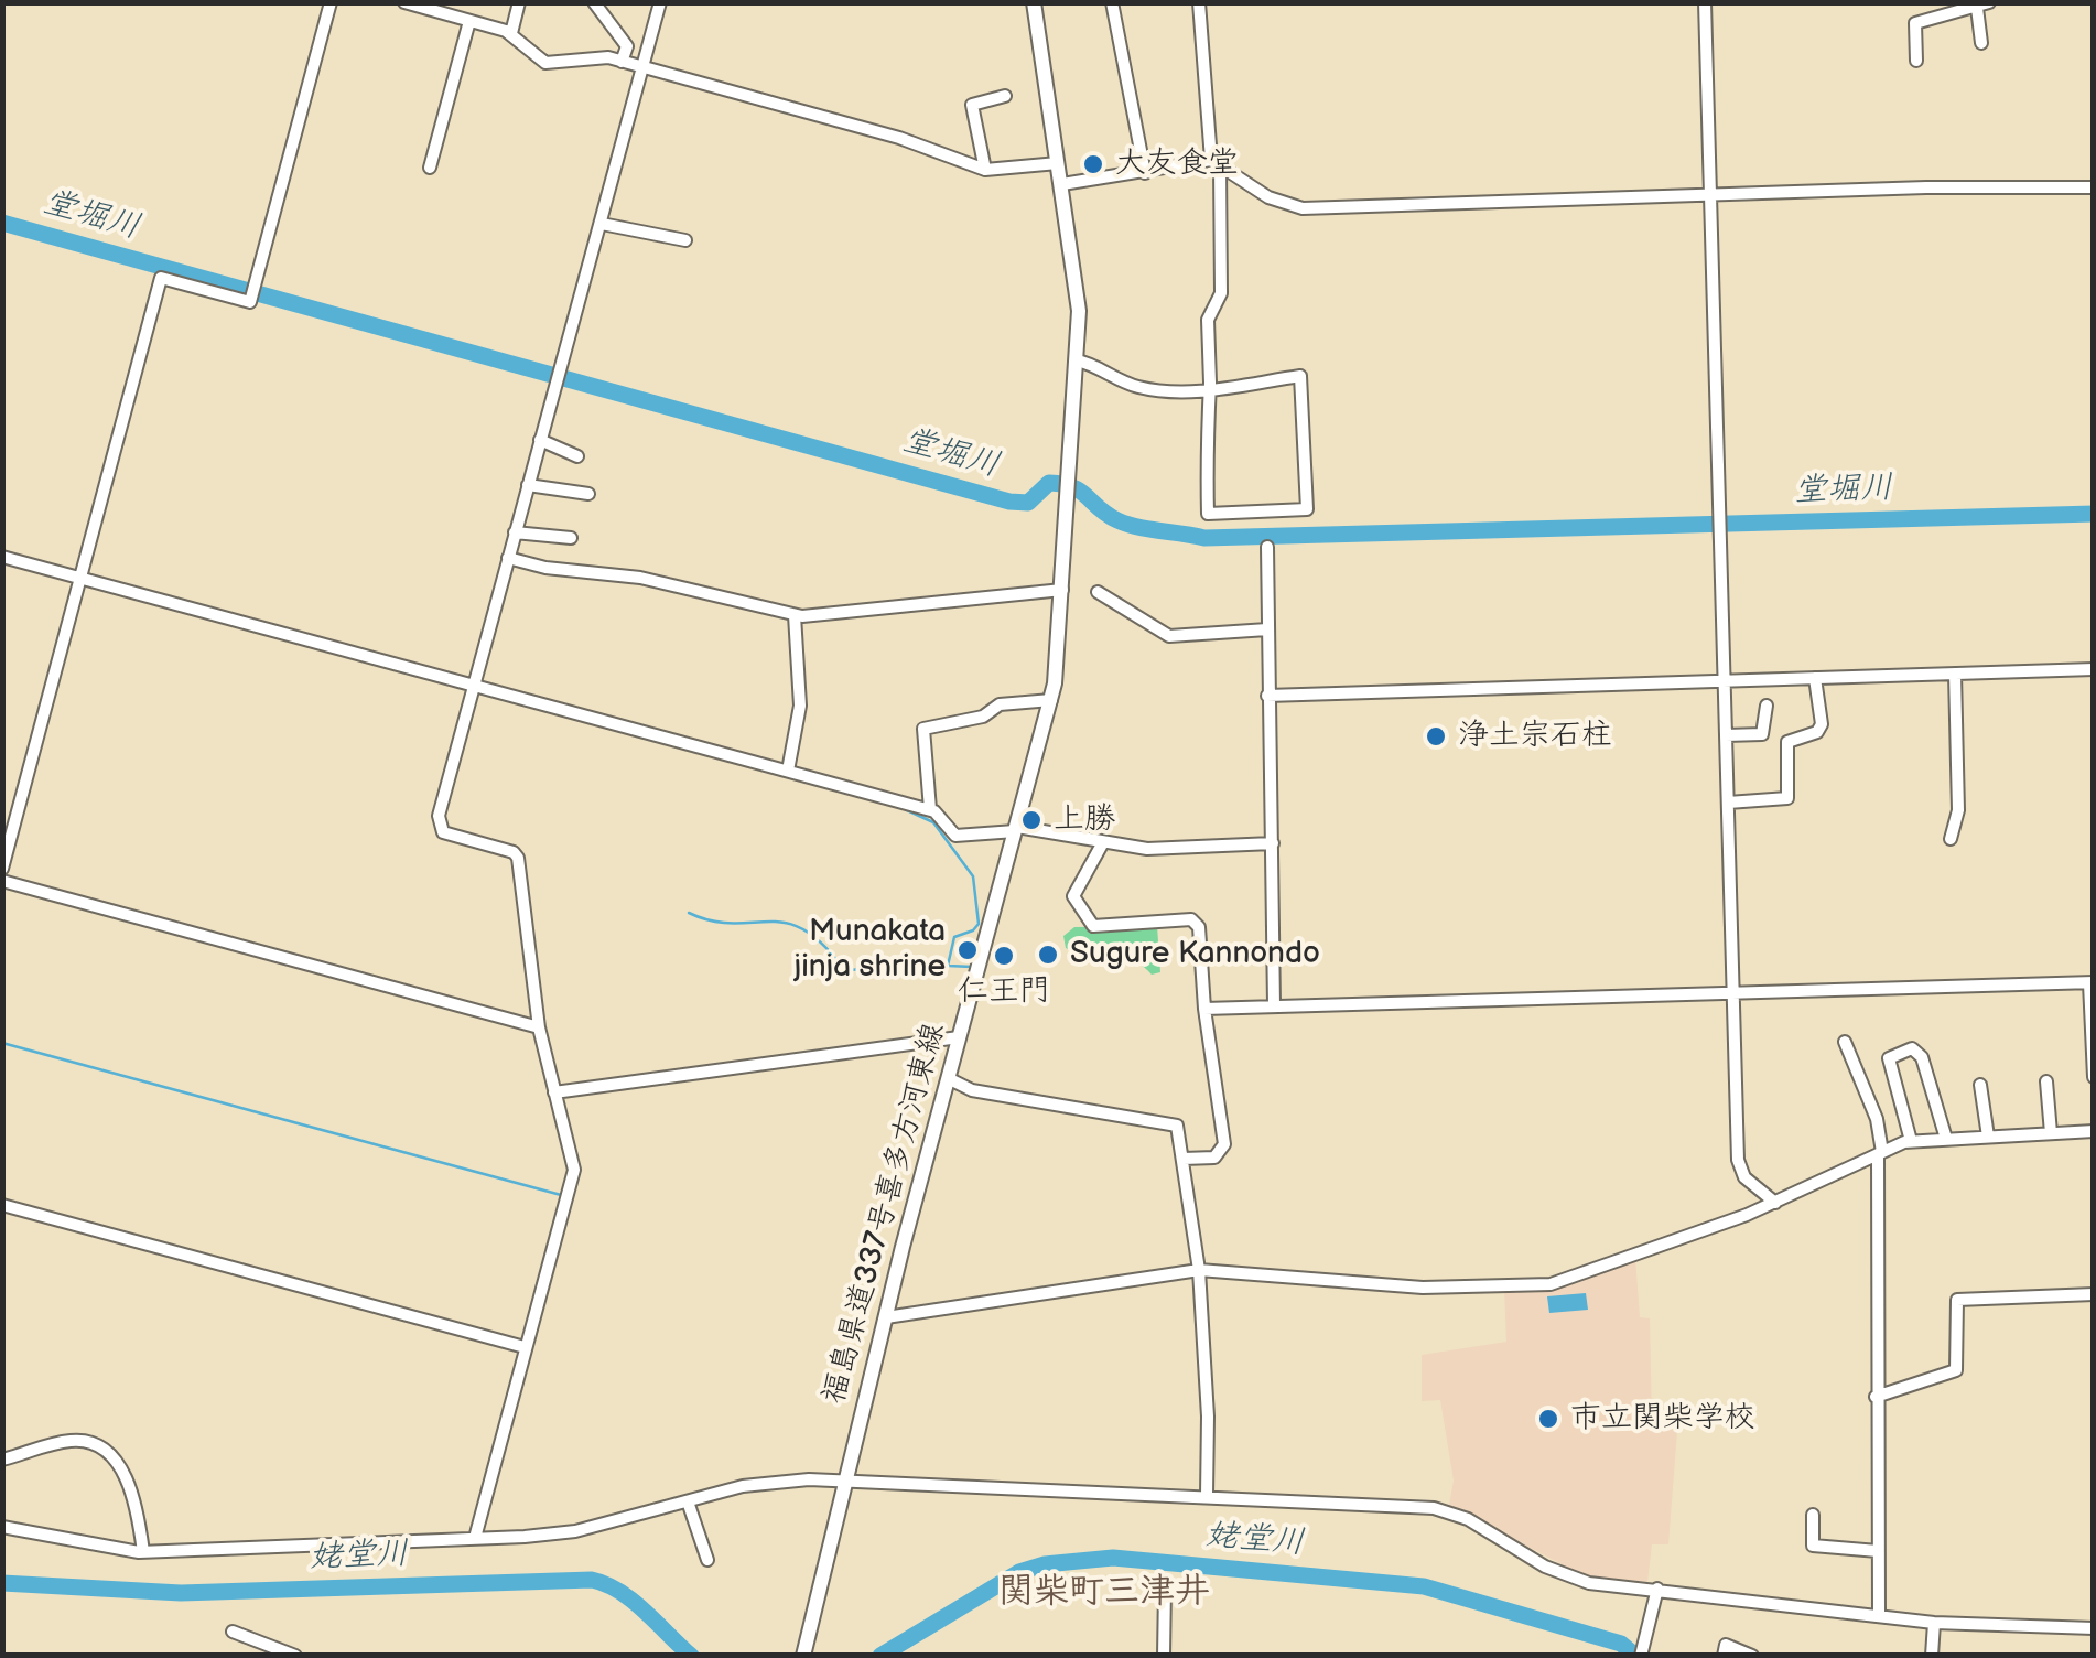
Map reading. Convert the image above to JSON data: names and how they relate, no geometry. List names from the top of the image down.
{
  "streets": {
    "main road": ["福島県道337号喜多方河東線"]
  },
  "districts": ["関柴町三津井"],
  "water": ["堂堀川", "姥堂川"],
  "places": [
    "大友食堂",
    "浄土宗石柱",
    "上勝",
    "Munakata jinja shrine",
    "Sugure Kannondo",
    "仁王門",
    "市立関柴学校"
  ]
}
